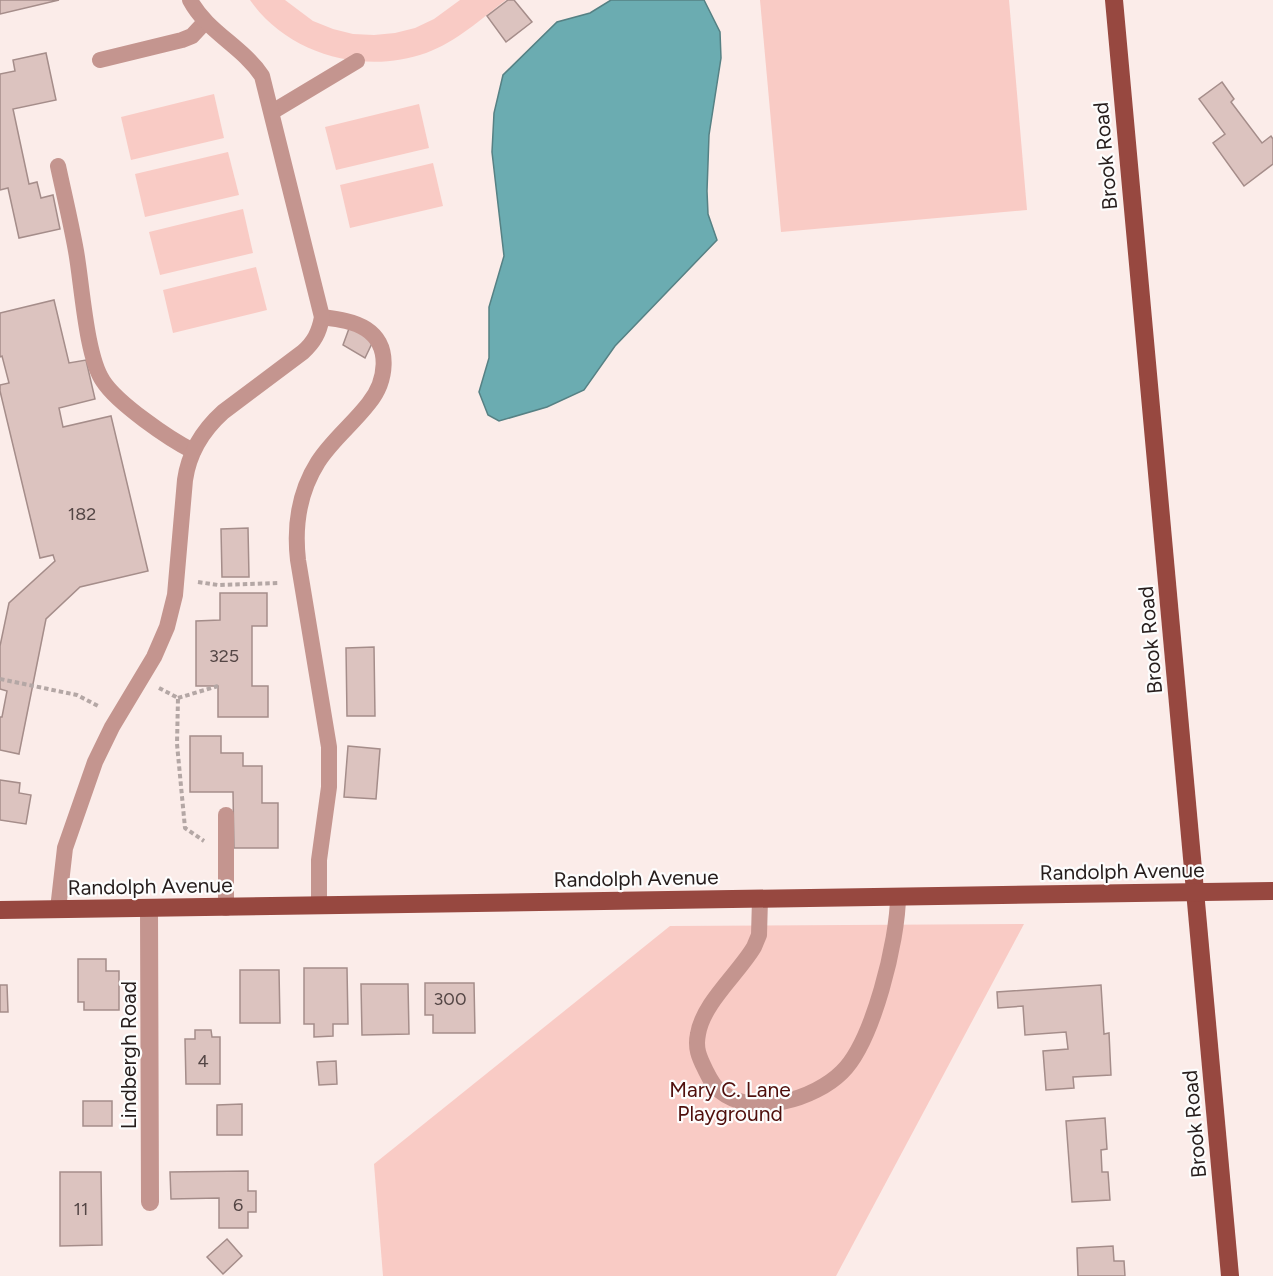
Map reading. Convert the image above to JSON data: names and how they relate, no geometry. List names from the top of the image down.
{
  "streets": {
    "main road": ["Brook Road", "Randolph Avenue"],
    "street": ["Lindbergh Road"]
  },
  "crossings": [
    ["Brook Road", "Randolph Avenue"],
    ["Randolph Avenue", "Lindbergh Road"]
  ],
  "parks": ["Mary C. Lane Playground"],
  "house_numbers": [
    "182",
    "325",
    "300",
    "4",
    "6",
    "11"
  ]
}
